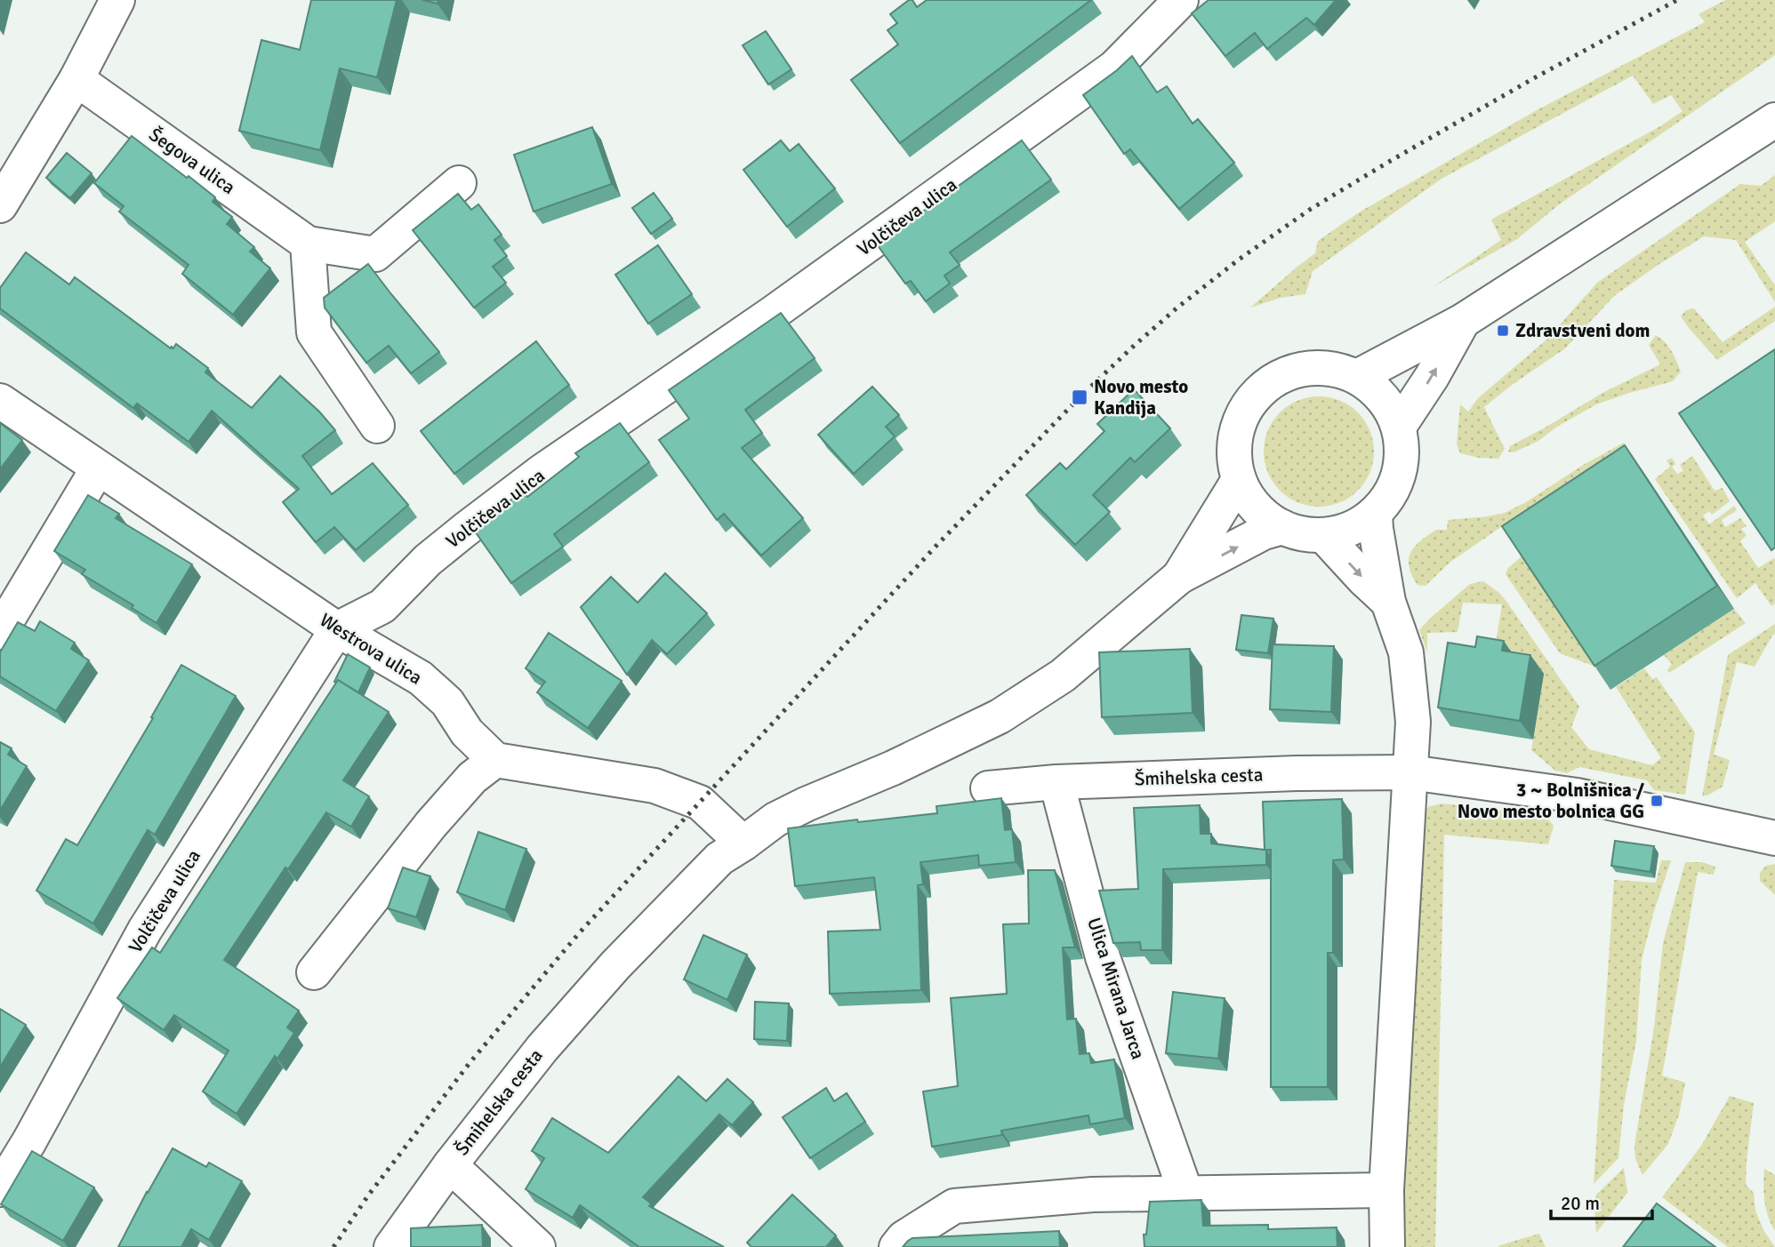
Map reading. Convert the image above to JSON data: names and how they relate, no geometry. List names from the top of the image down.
{
  "streets": {
    "street": [
      "Šegova ulica",
      "Volčičeva ulica",
      "Westrova ulica",
      "Šmihelska cesta",
      "Ulica Mirana Jarca"
    ]
  },
  "crossings": [
    ["Volčičeva ulica", "Westrova ulica"],
    ["Šmihelska cesta", "Ulica Mirana Jarca"]
  ],
  "places": {
    "transit": ["Zdravstveni dom", "Novo mesto Kandija", "3 ~ Bolnišnica / Novo mesto bolnica GG"]
  },
  "scale_bar": "20 m"
}
